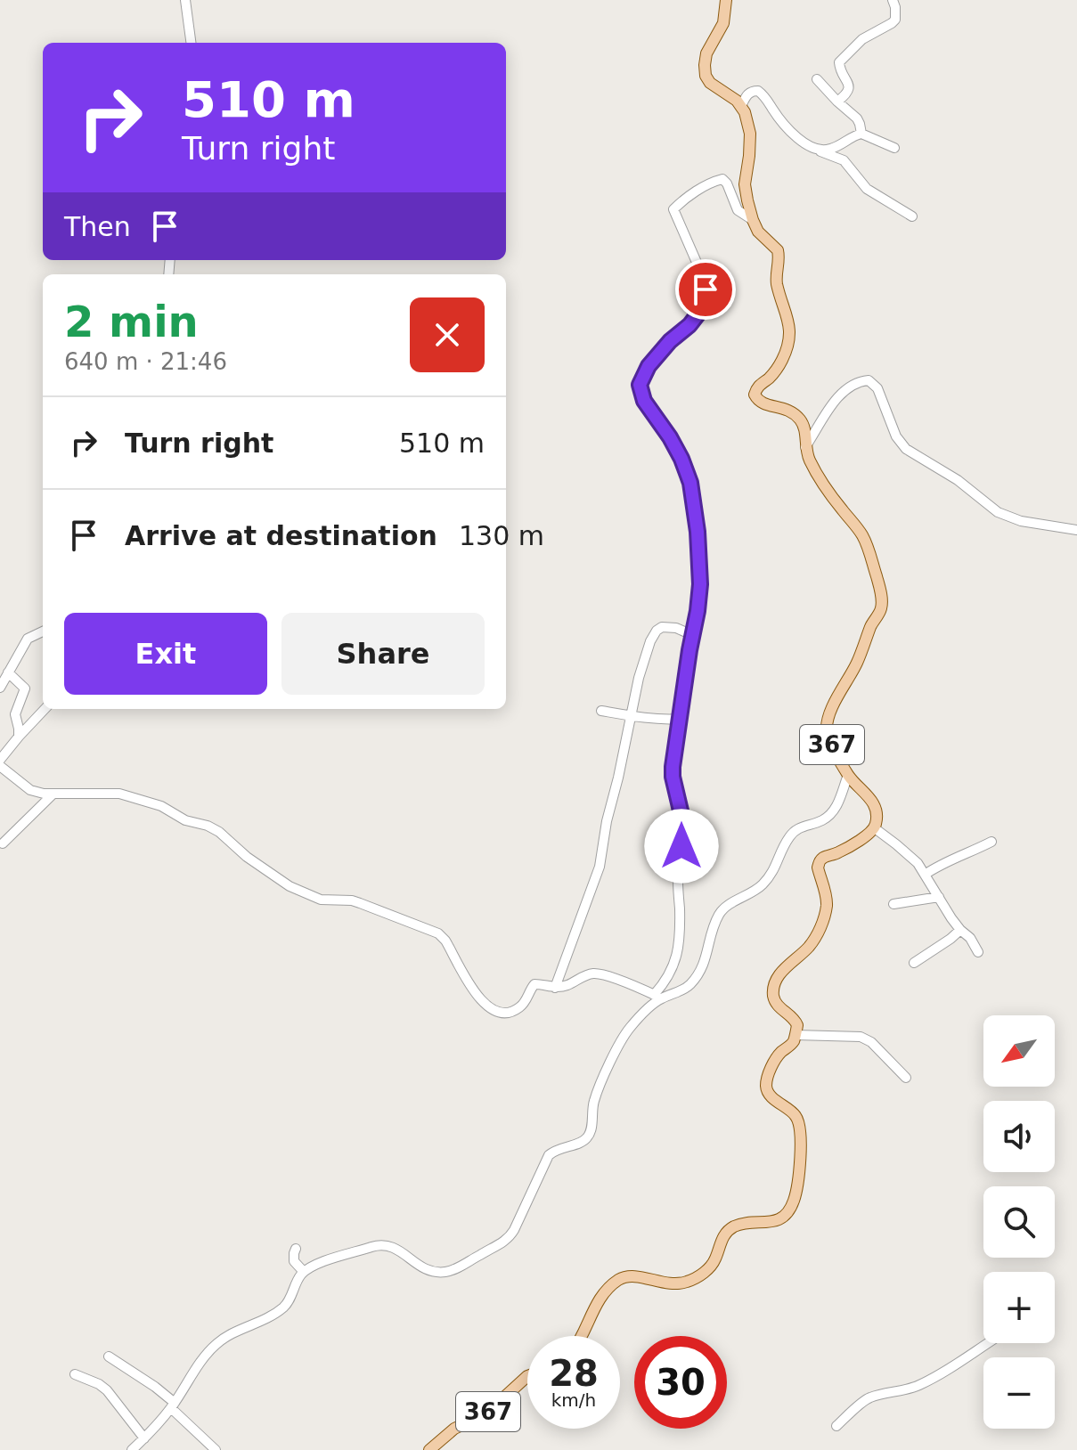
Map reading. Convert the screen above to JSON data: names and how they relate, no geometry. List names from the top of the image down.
{
  "streets": {
    "main road": ["367"]
  },
  "north": "bottom left",
  "page": {
    "turn": ["510 m", "Turn right"],
    "then": "Then",
    "heading": ["2 min", "640 m · 21:46"],
    "list": [
      {
        "name": "Turn right",
        "value": "510 m"
      },
      {
        "name": "Arrive at destination",
        "value": "130 m"
      }
    ],
    "buttons": ["Exit", "Share"],
    "map_buttons": ["+", "−"],
    "speed": "28 km/h",
    "limit": "30"
  }
}
